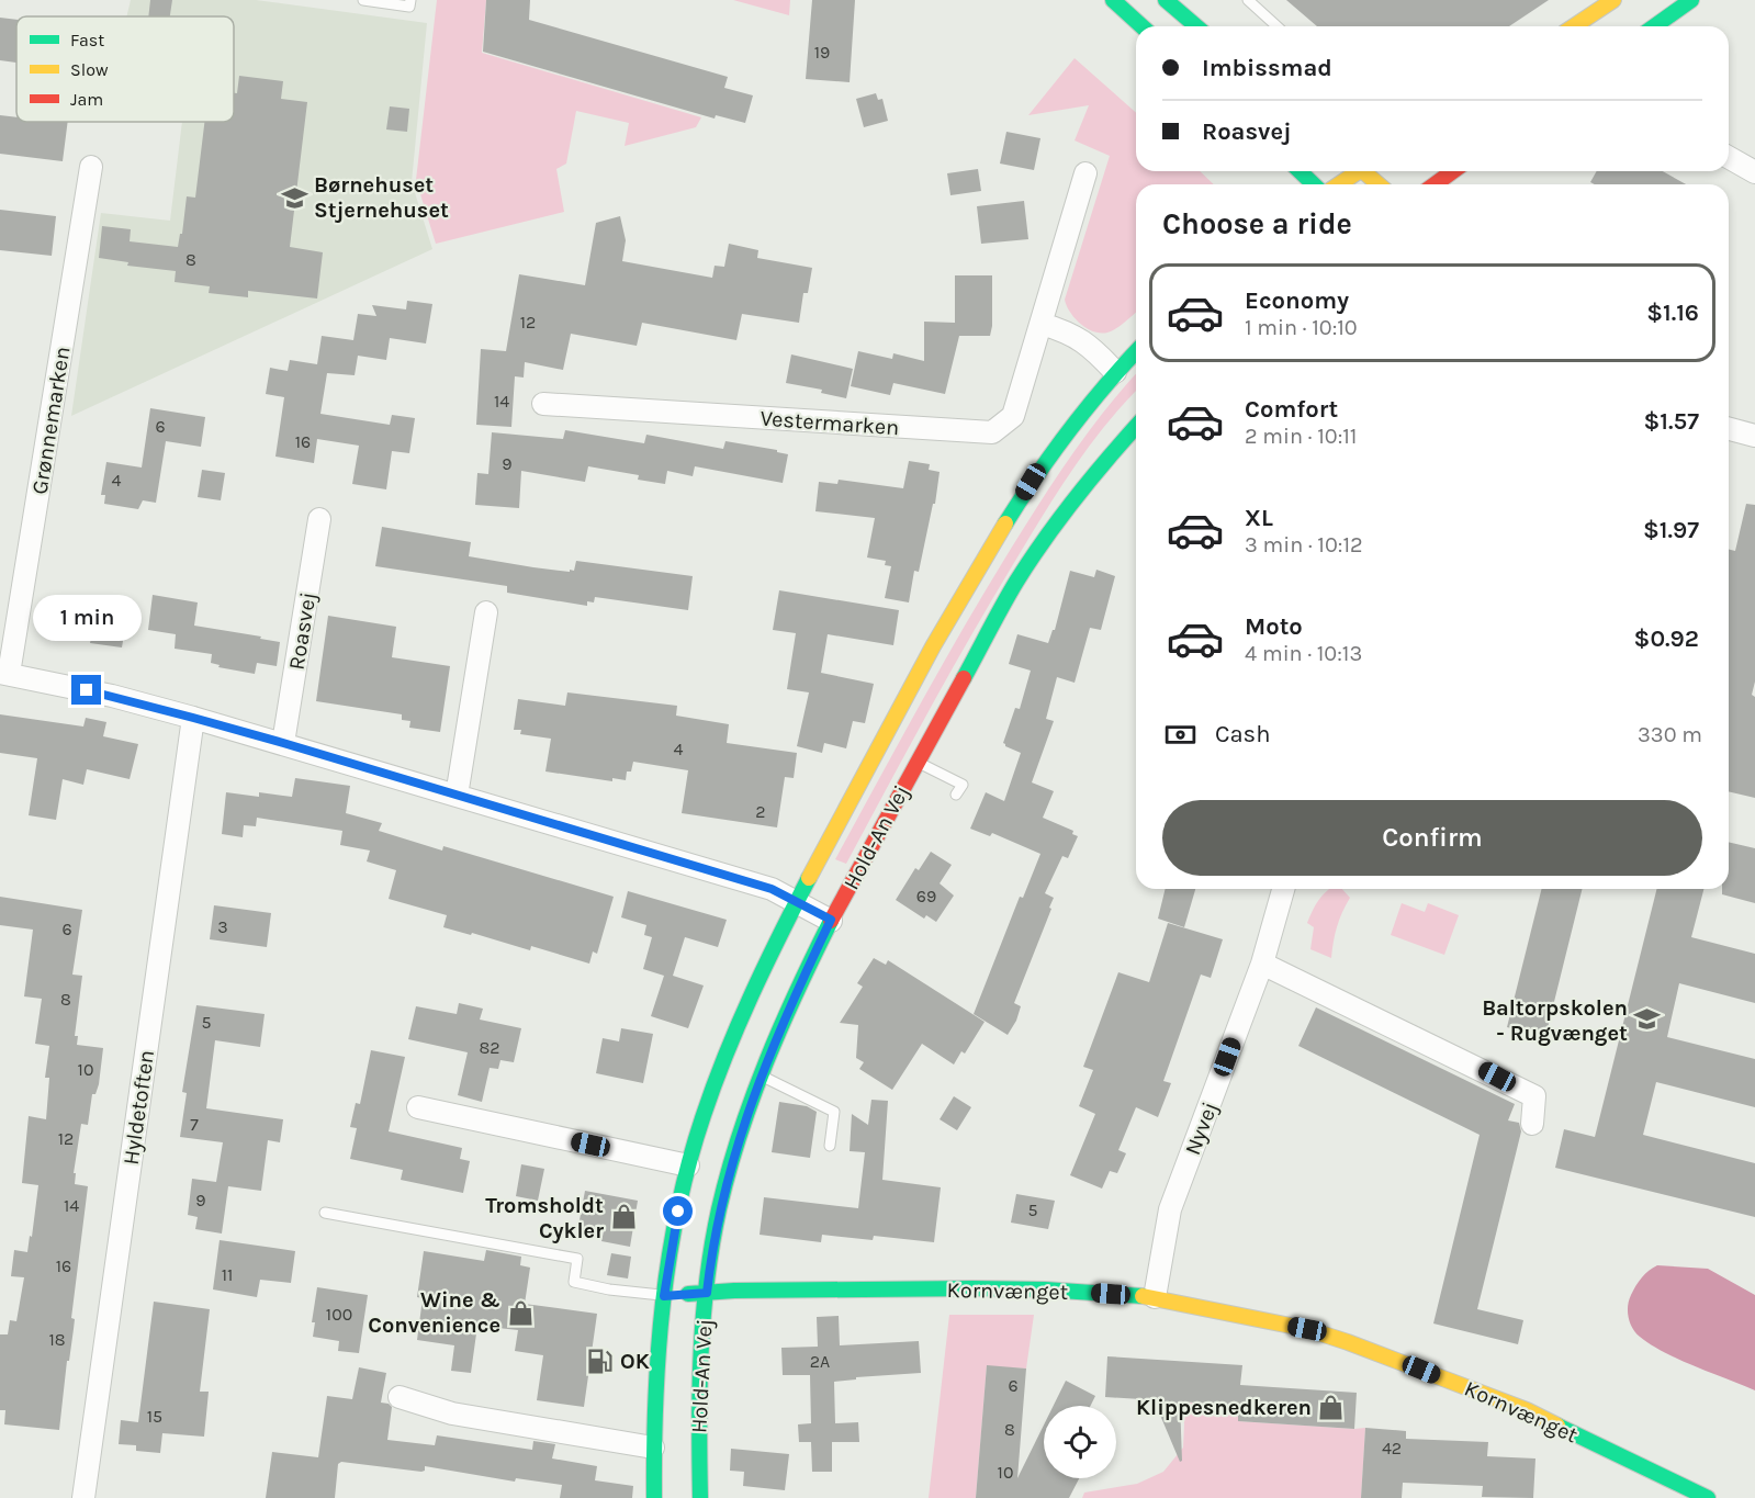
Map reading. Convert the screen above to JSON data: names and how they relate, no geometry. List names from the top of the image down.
{
  "streets": {
    "street": [
      "Grønnemarken",
      "Vestermarken",
      "Roasvej",
      "Hold-An Vej",
      "Hyldetoften",
      "Nyvej",
      "Kornvænget"
    ]
  },
  "crossings": [
    ["Hold-An Vej", "Kornvænget"],
    ["Nyvej", "Kornvænget"]
  ],
  "places": {
    "school or university": ["Børnehuset Stjernehuset", "Baltorpskolen - Rugvænget"],
    "shop": ["Tromsholdt Cykler", "Wine & Convenience", "Klippesnedkeren"],
    "fuel station": ["OK"]
  },
  "house_numbers": [
    "19",
    "8",
    "12",
    "14",
    "6",
    "16",
    "9",
    "4",
    "4",
    "2",
    "69",
    "3",
    "6",
    "8",
    "5",
    "82",
    "10",
    "7",
    "12",
    "9",
    "14",
    "5",
    "16",
    "11",
    "100",
    "18",
    "2A",
    "6",
    "15",
    "8",
    "42",
    "10"
  ],
  "legend": ["Fast", "Slow", "Jam"],
  "page": {
    "banner": ["Imbissmad", "Roasvej"],
    "heading": "Choose a ride",
    "list": [
      {
        "name": "Economy",
        "note": "1 min · 10:10",
        "value": "$1.16"
      },
      {
        "name": "Comfort",
        "note": "2 min · 10:11",
        "value": "$1.57"
      },
      {
        "name": "XL",
        "note": "3 min · 10:12",
        "value": "$1.97"
      },
      {
        "name": "Moto",
        "note": "4 min · 10:13",
        "value": "$0.92"
      }
    ],
    "bubble": "1 min",
    "pay": ["Cash", "330 m"],
    "buttons": "Confirm"
  }
}
